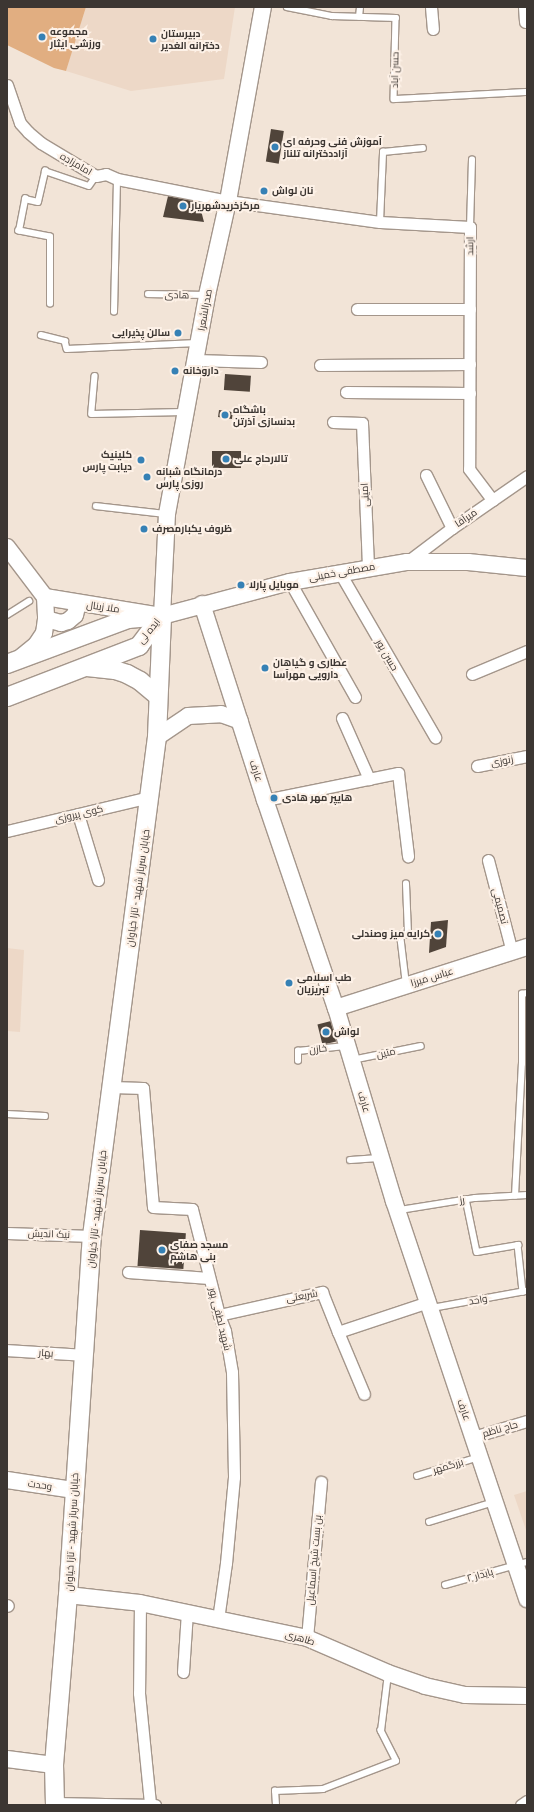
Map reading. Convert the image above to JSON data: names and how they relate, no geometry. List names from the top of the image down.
{
  "streets": {
    "main road": [
      "صدرالشعرا",
      "مصطفی خمینی",
      "ملا زینال",
      "ایده لى",
      "عارف",
      "خیابان سرباز شهید - تازا خیاوان",
      "عباس میرزا",
      "وحدت",
      "طاهری"
    ],
    "street": [
      "امامزاده",
      "ارشد",
      "امینی",
      "میرآقا",
      "حسن پور",
      "زنوزی",
      "کوی پیروزی",
      "تصمیمی",
      "نیک اندیش",
      "شریعتی",
      "شهید لطفی پور",
      "بهار",
      "حاج ناظم",
      "بن بست شیخ اسماعیل"
    ],
    "lane": [
      "حسن آباد",
      "هادی",
      "خازن",
      "متین",
      "رز",
      "واحد",
      "بزرگمهر",
      "پایدار ۲"
    ]
  },
  "crossings": [
    ["امامزاده", "ارشد"],
    ["امامزاده", "صدرالشعرا"],
    ["ارشد", "صدرالشعرا"],
    ["ارشد", "میرآقا"],
    ["هادی", "صدرالشعرا"],
    ["صدرالشعرا", "مصطفی خمینی"],
    ["صدرالشعرا", "ملا زینال"],
    ["صدرالشعرا", "ایده لى"],
    ["صدرالشعرا", "خیابان سرباز شهید - تازا خیاوان"],
    ["امینی", "مصطفی خمینی"],
    ["میرآقا", "مصطفی خمینی"],
    ["مصطفی خمینی", "ملا زینال"],
    ["مصطفی خمینی", "ایده لى"],
    ["مصطفی خمینی", "حسن پور"],
    ["مصطفی خمینی", "عارف"],
    ["مصطفی خمینی", "خیابان سرباز شهید - تازا خیاوان"],
    ["ملا زینال", "ایده لى"],
    ["ملا زینال", "خیابان سرباز شهید - تازا خیاوان"],
    ["ایده لى", "خیابان سرباز شهید - تازا خیاوان"],
    ["عارف", "عباس میرزا"],
    ["عارف", "خازن"],
    ["عارف", "متین"],
    ["عارف", "رز"],
    ["عارف", "واحد"],
    ["عارف", "حاج ناظم"],
    ["عارف", "بزرگمهر"],
    ["عارف", "پایدار ۲"],
    ["کوی پیروزی", "خیابان سرباز شهید - تازا خیاوان"],
    ["خیابان سرباز شهید - تازا خیاوان", "نیک اندیش"],
    ["خیابان سرباز شهید - تازا خیاوان", "شهید لطفی پور"],
    ["خیابان سرباز شهید - تازا خیاوان", "بهار"],
    ["خیابان سرباز شهید - تازا خیاوان", "وحدت"],
    ["خیابان سرباز شهید - تازا خیاوان", "طاهری"],
    ["تصمیمی", "عباس میرزا"],
    ["شریعتی", "شهید لطفی پور"],
    ["شهید لطفی پور", "طاهری"],
    ["بن بست شیخ اسماعیل", "طاهری"]
  ],
  "places": [
    "مجموعه ورزشی ایثار",
    "دبیرستان دخترانه الغدیر",
    "آموزش فنی وحرفه ای آزاددخترانه تلناز",
    "نان لواش",
    "مرکزخریدشهریار",
    "سالن پذیرایی",
    "داروخانه",
    "باشگاه بدنسازی آذرتن",
    "تالارحاج علی",
    "کلینیک دیابت پارس",
    "درمانگاه شبانه روزی پارس",
    "ظروف یکبارمصرف",
    "موبایل پارلا",
    "عطاری و گیاهان دارویی مهرآسا",
    "هایپر مهر هادی",
    "کرایه میز وصندلی",
    "طب اسلامی تبریزیان",
    "لواش",
    "مسجد صفای بنی هاشم"
  ]
}
